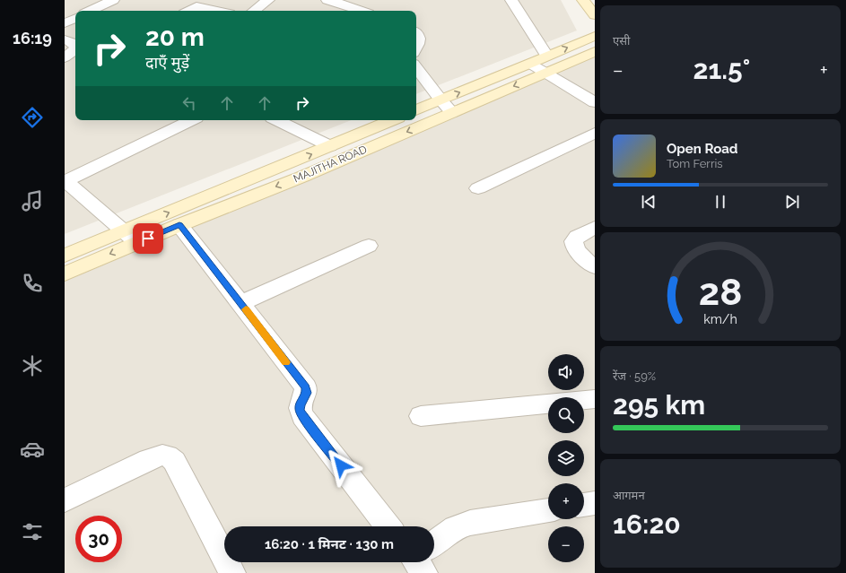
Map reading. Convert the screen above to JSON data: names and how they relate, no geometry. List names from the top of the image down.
{
  "streets": {
    "main road": ["MAJITHA ROAD"]
  },
  "page": {
    "tabs": "16:19",
    "tile": [
      "एसी",
      ["रेंज · 59%", "295 km"],
      ["आगमन", "16:20"]
    ],
    "turn": ["20 m", "दाएँ मुड़ें"],
    "heat": ["−", "21.5°", "+"],
    "song": ["Open Road", "Tom Ferris"],
    "map_buttons": ["+", "−"],
    "limit": "30",
    "trip": "16:20 · 1 मिनट · 130 m",
    "gauge": ["28", "km/h"]
  }
}
